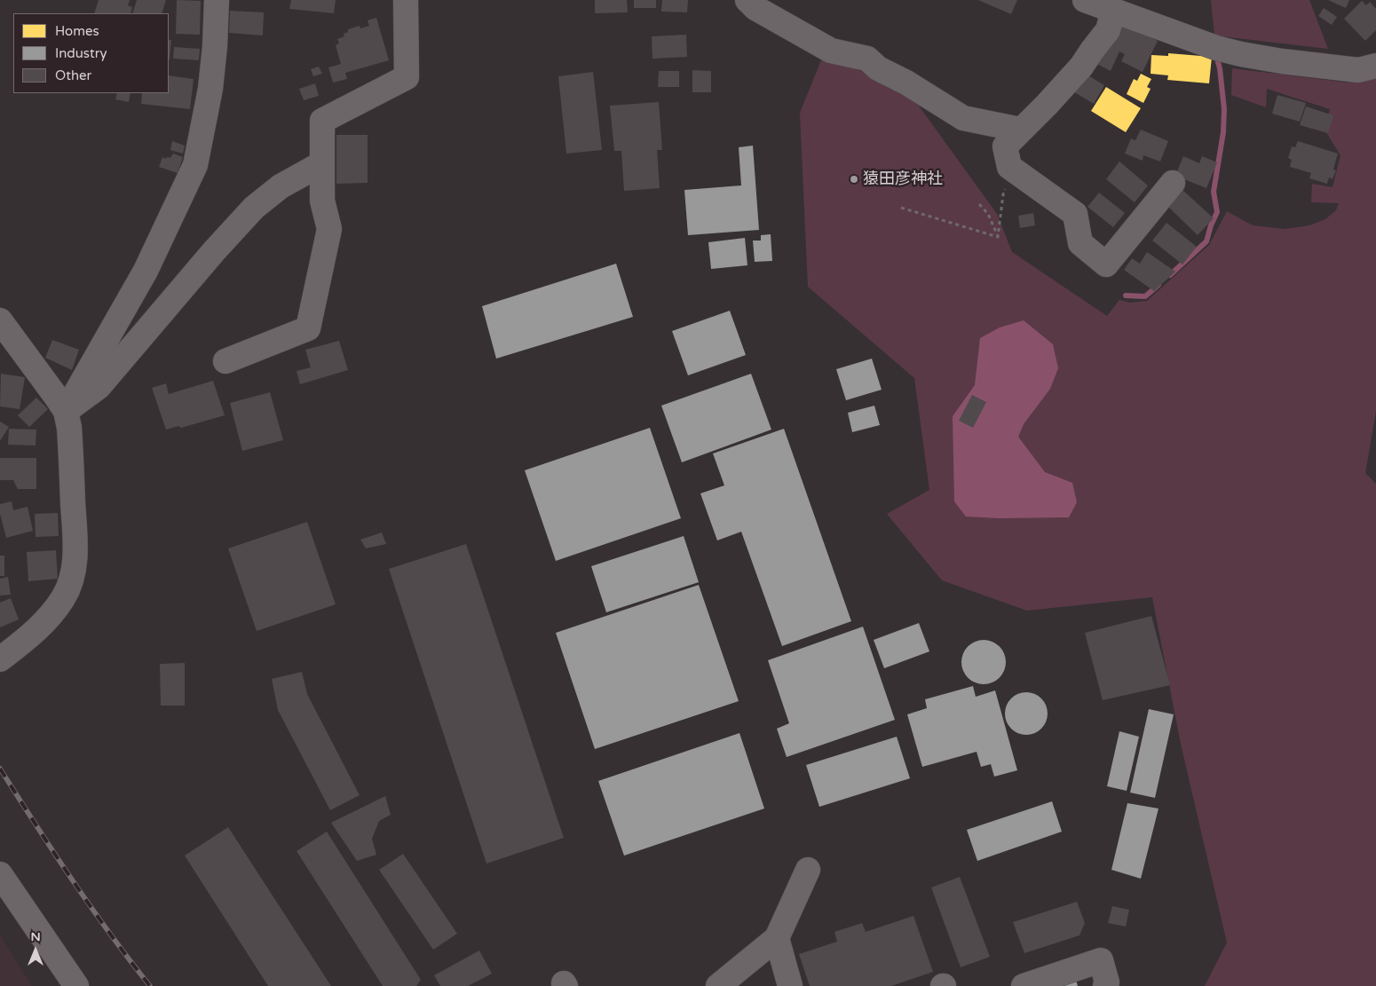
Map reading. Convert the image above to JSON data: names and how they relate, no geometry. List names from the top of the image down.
{
  "places": ["猿田彦神社"],
  "legend": ["Homes", "Industry", "Other"],
  "north": "top"
}
